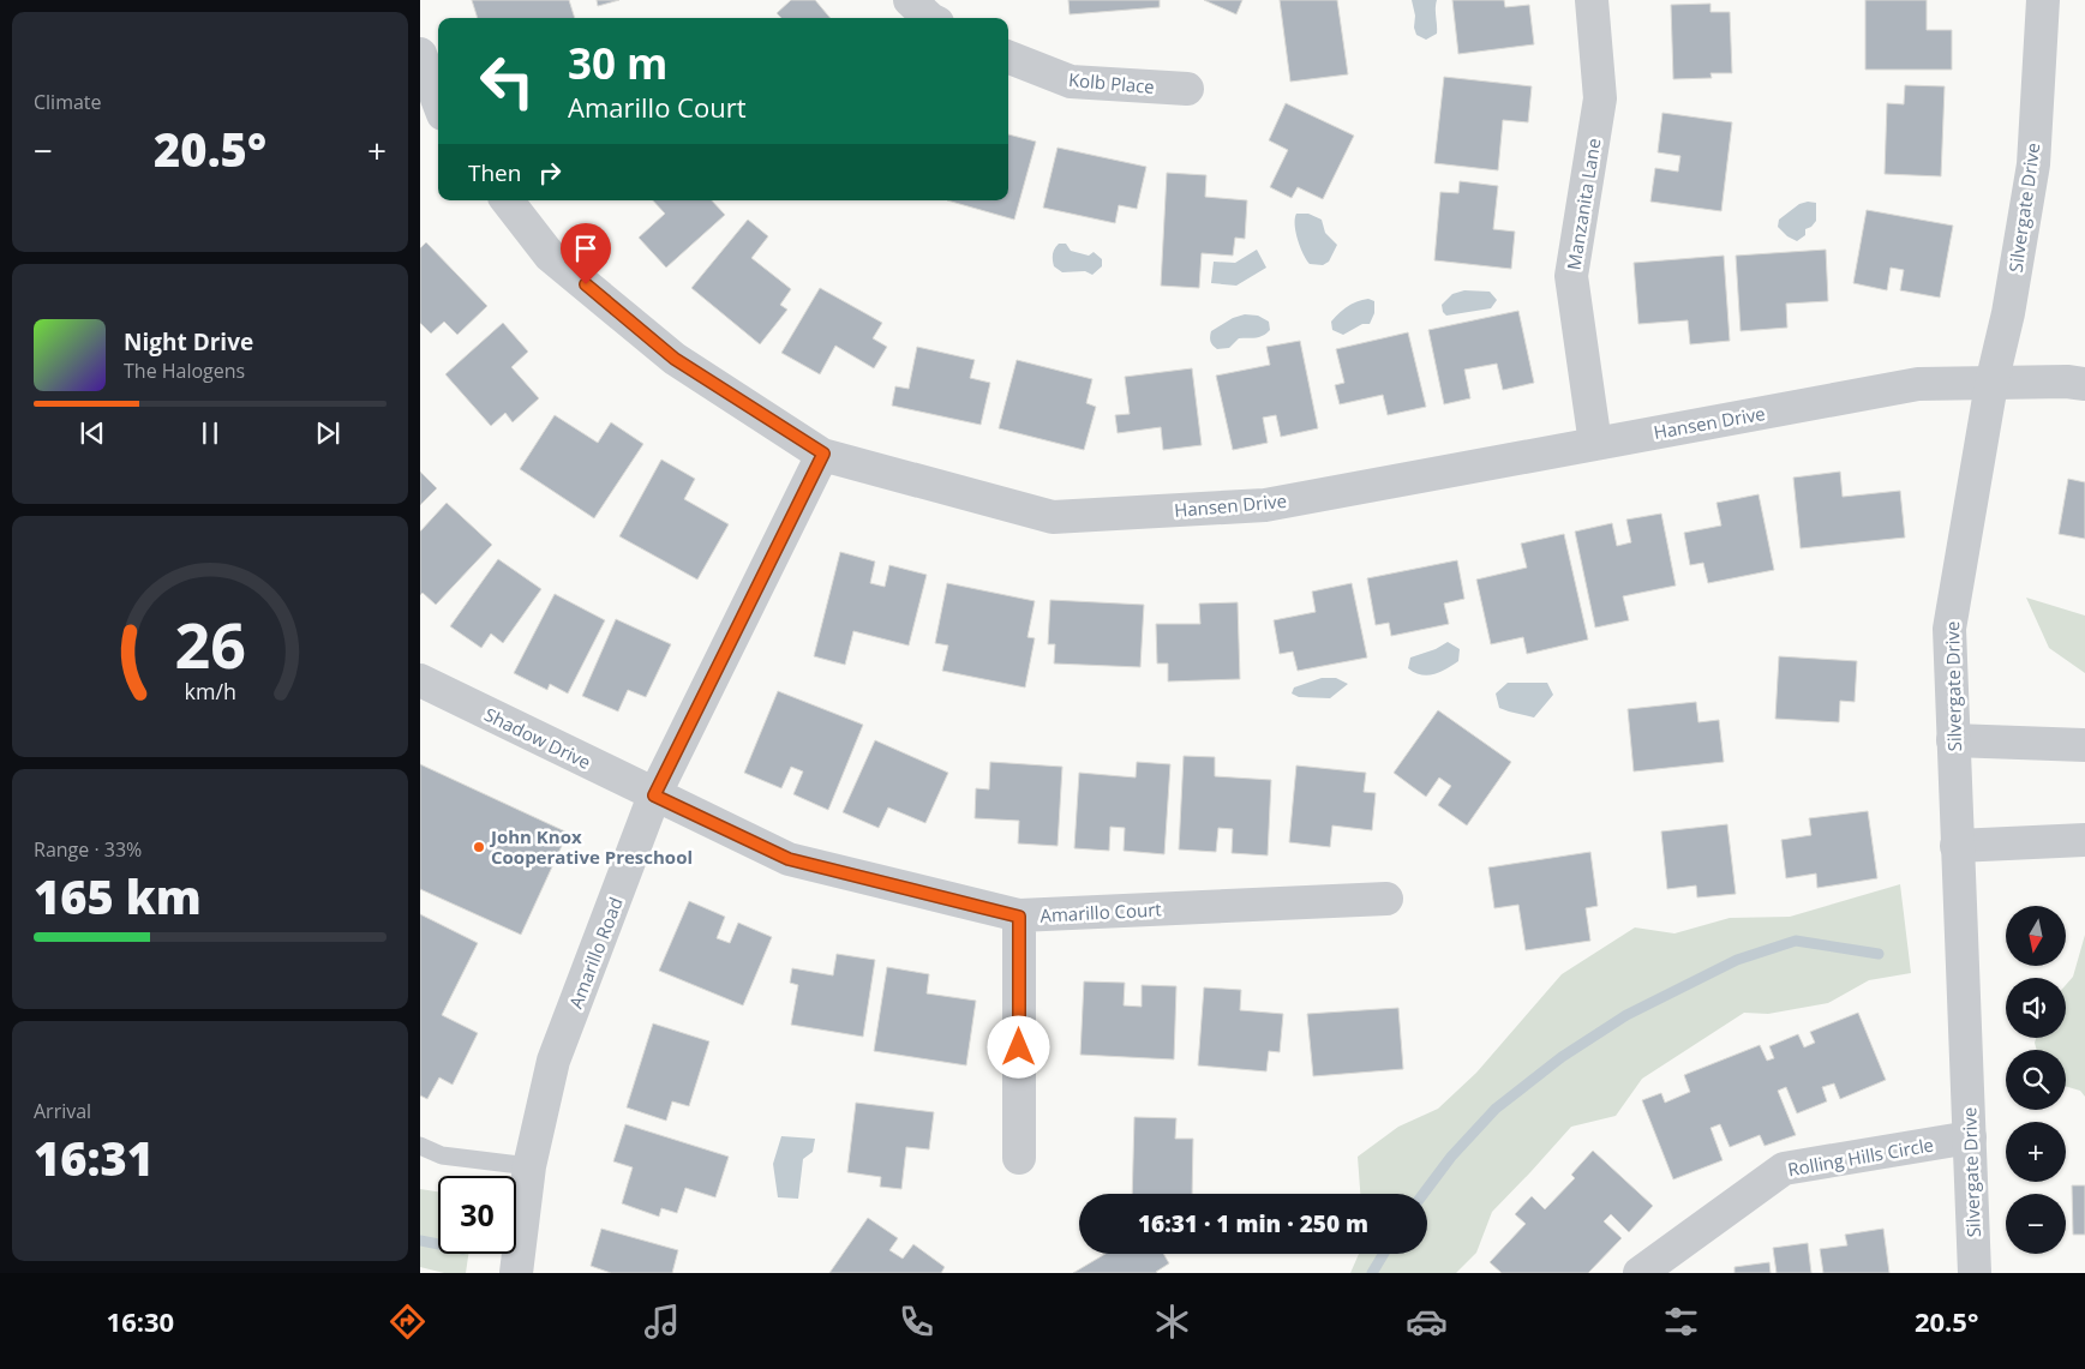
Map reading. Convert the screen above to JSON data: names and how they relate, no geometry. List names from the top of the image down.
{
  "streets": {
    "street": [
      "Kolb Place",
      "Manzanita Lane",
      "Silvergate Drive",
      "Hansen Drive",
      "Shadow Drive",
      "Amarillo Court",
      "Amarillo Road",
      "Rolling Hills Circle"
    ]
  },
  "crossings": [
    ["Manzanita Lane", "Hansen Drive"],
    ["Silvergate Drive", "Hansen Drive"],
    ["Silvergate Drive", "Rolling Hills Circle"],
    ["Hansen Drive", "Amarillo Road"],
    ["Shadow Drive", "Amarillo Court"],
    ["Shadow Drive", "Amarillo Road"],
    ["Amarillo Court", "Amarillo Road"]
  ],
  "places": ["John Knox Cooperative Preschool"],
  "north": "bottom",
  "page": {
    "tile": [
      "Climate",
      ["Range · 33%", "165 km"],
      ["Arrival", "16:31"]
    ],
    "turn": ["30 m", "Amarillo Court"],
    "heat": ["−", "20.5°", "+"],
    "then": "Then",
    "song": ["Night Drive", "The Halogens"],
    "map_buttons": ["+", "−"],
    "limit": "30",
    "trip": "16:31 · 1 min · 250 m",
    "tabs": ["16:30", "20.5°"],
    "gauge": ["26", "km/h"]
  }
}
